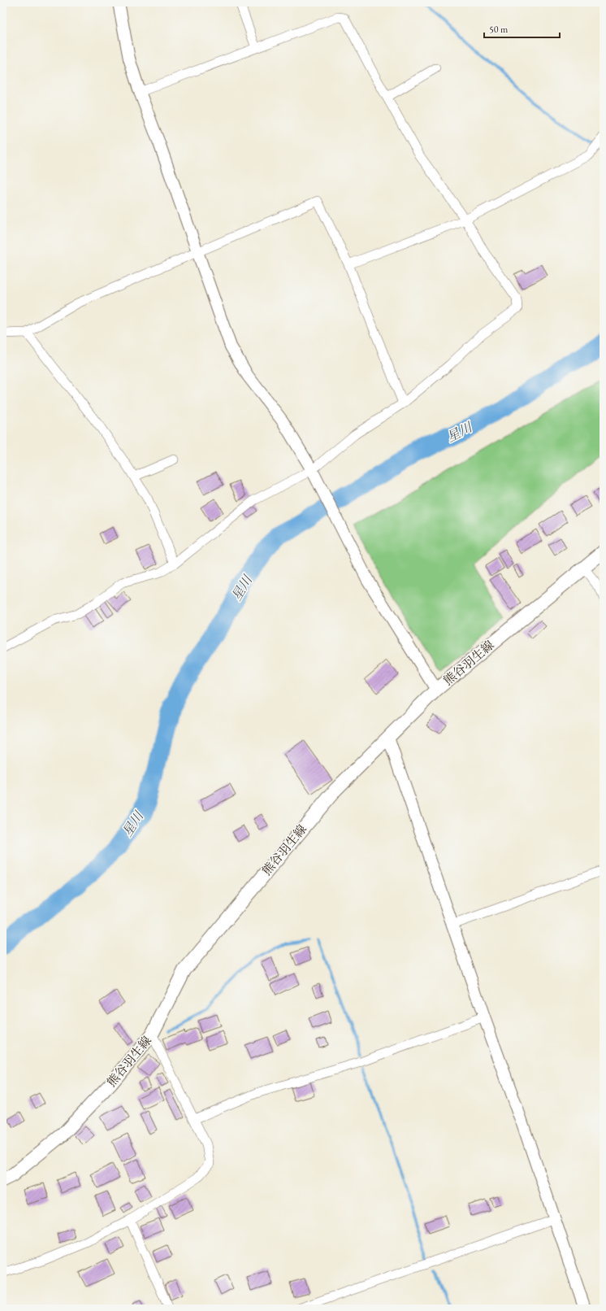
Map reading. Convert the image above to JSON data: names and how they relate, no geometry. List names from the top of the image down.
{
  "streets": {
    "main road": ["熊谷羽生線"]
  },
  "water": ["星川"],
  "scale_bar": "50 m"
}
